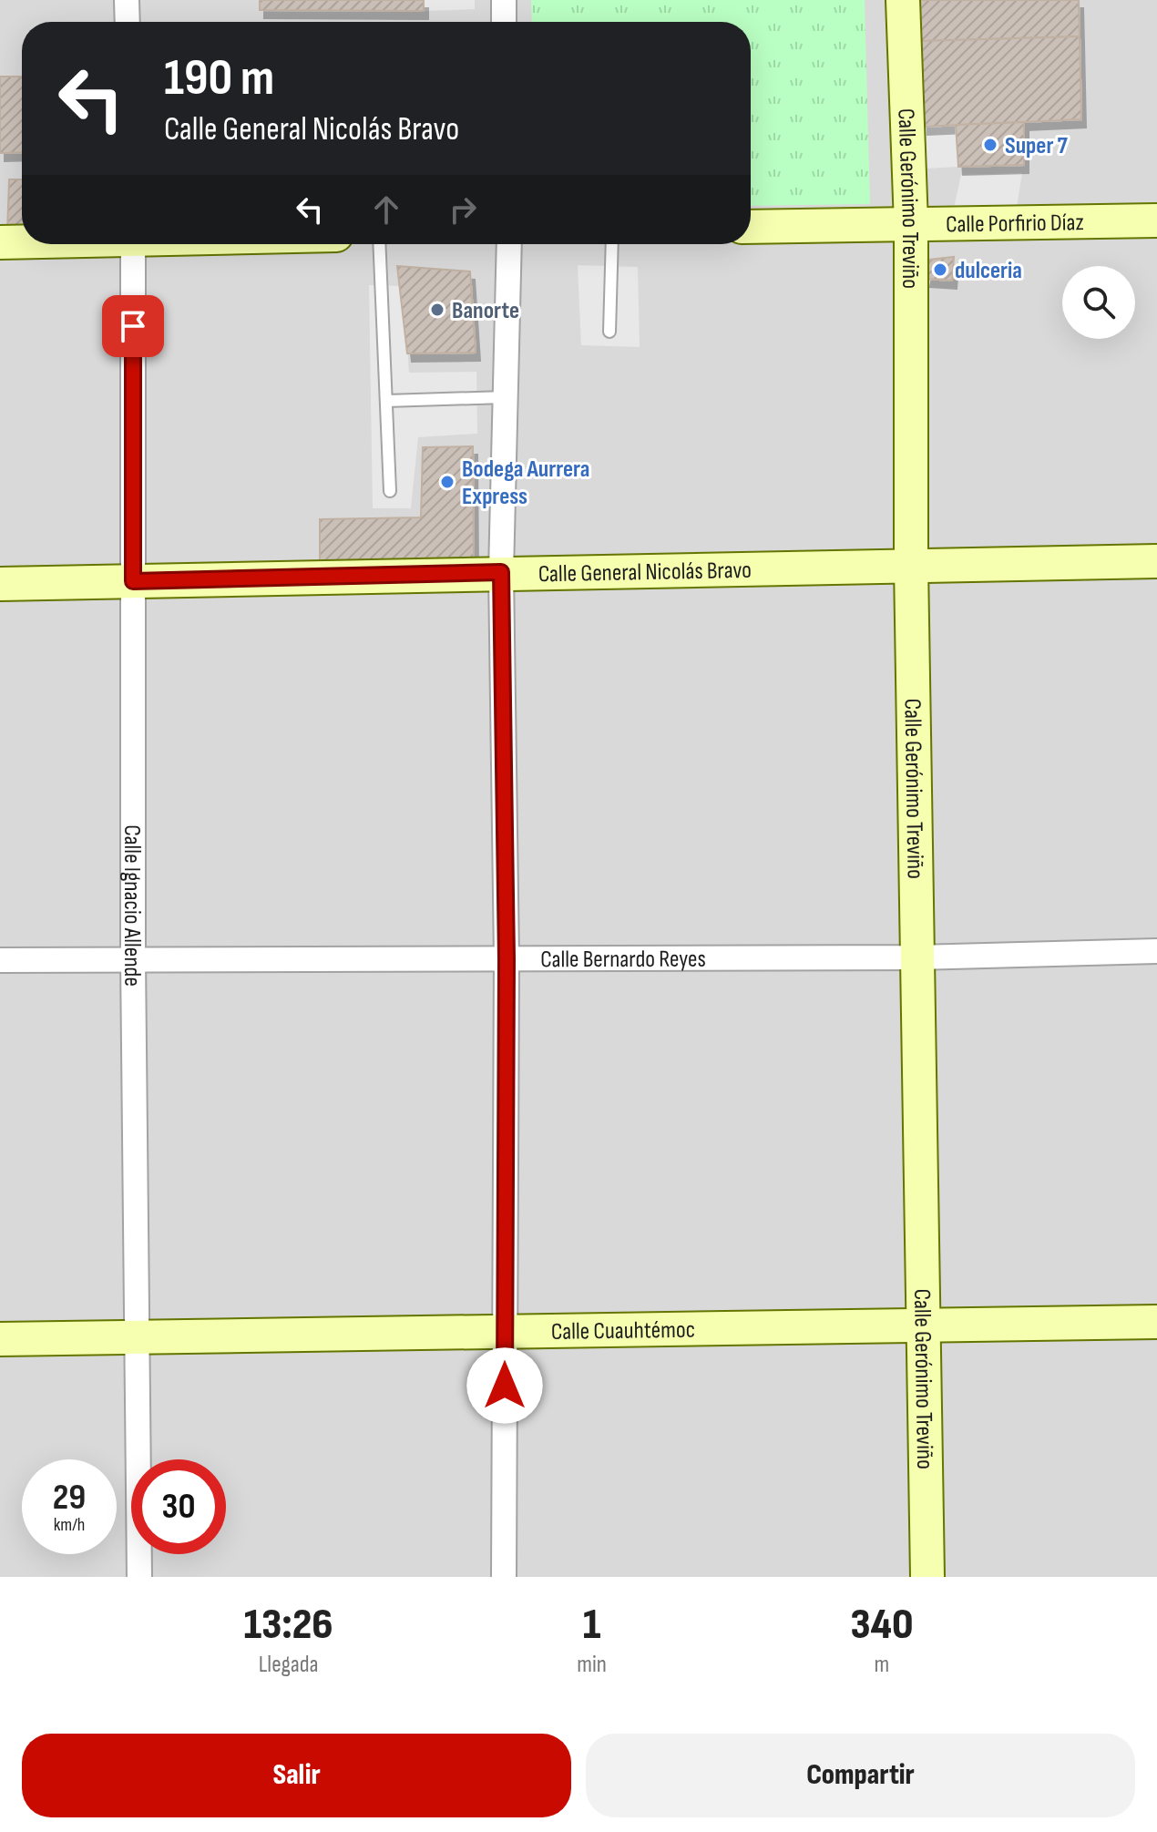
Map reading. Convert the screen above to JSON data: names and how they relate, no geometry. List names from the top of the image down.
{
  "streets": {
    "street": [
      "Calle Gerónimo Treviño",
      "Calle Porfirio Díaz",
      "Calle General Nicolás Bravo",
      "Calle Ignacio Allende",
      "Calle Bernardo Reyes",
      "Calle Cuauhtémoc"
    ]
  },
  "crossings": [
    ["Calle Gerónimo Treviño", "Calle Porfirio Díaz"],
    ["Calle Gerónimo Treviño", "Calle General Nicolás Bravo"],
    ["Calle Gerónimo Treviño", "Calle Bernardo Reyes"],
    ["Calle Gerónimo Treviño", "Calle Cuauhtémoc"],
    ["Calle General Nicolás Bravo", "Calle Ignacio Allende"],
    ["Calle Ignacio Allende", "Calle Bernardo Reyes"],
    ["Calle Ignacio Allende", "Calle Cuauhtémoc"]
  ],
  "places": [
    "Super 7",
    "dulceria",
    "Banorte",
    "Bodega Aurrera Express"
  ],
  "page": {
    "turn": ["190 m", "Calle General Nicolás Bravo"],
    "speed": "29 km/h",
    "limit": "30",
    "eta": [
      "13:26",
      "Llegada",
      "1",
      "min",
      "340",
      "m"
    ],
    "buttons": ["Salir", "Compartir"]
  }
}
